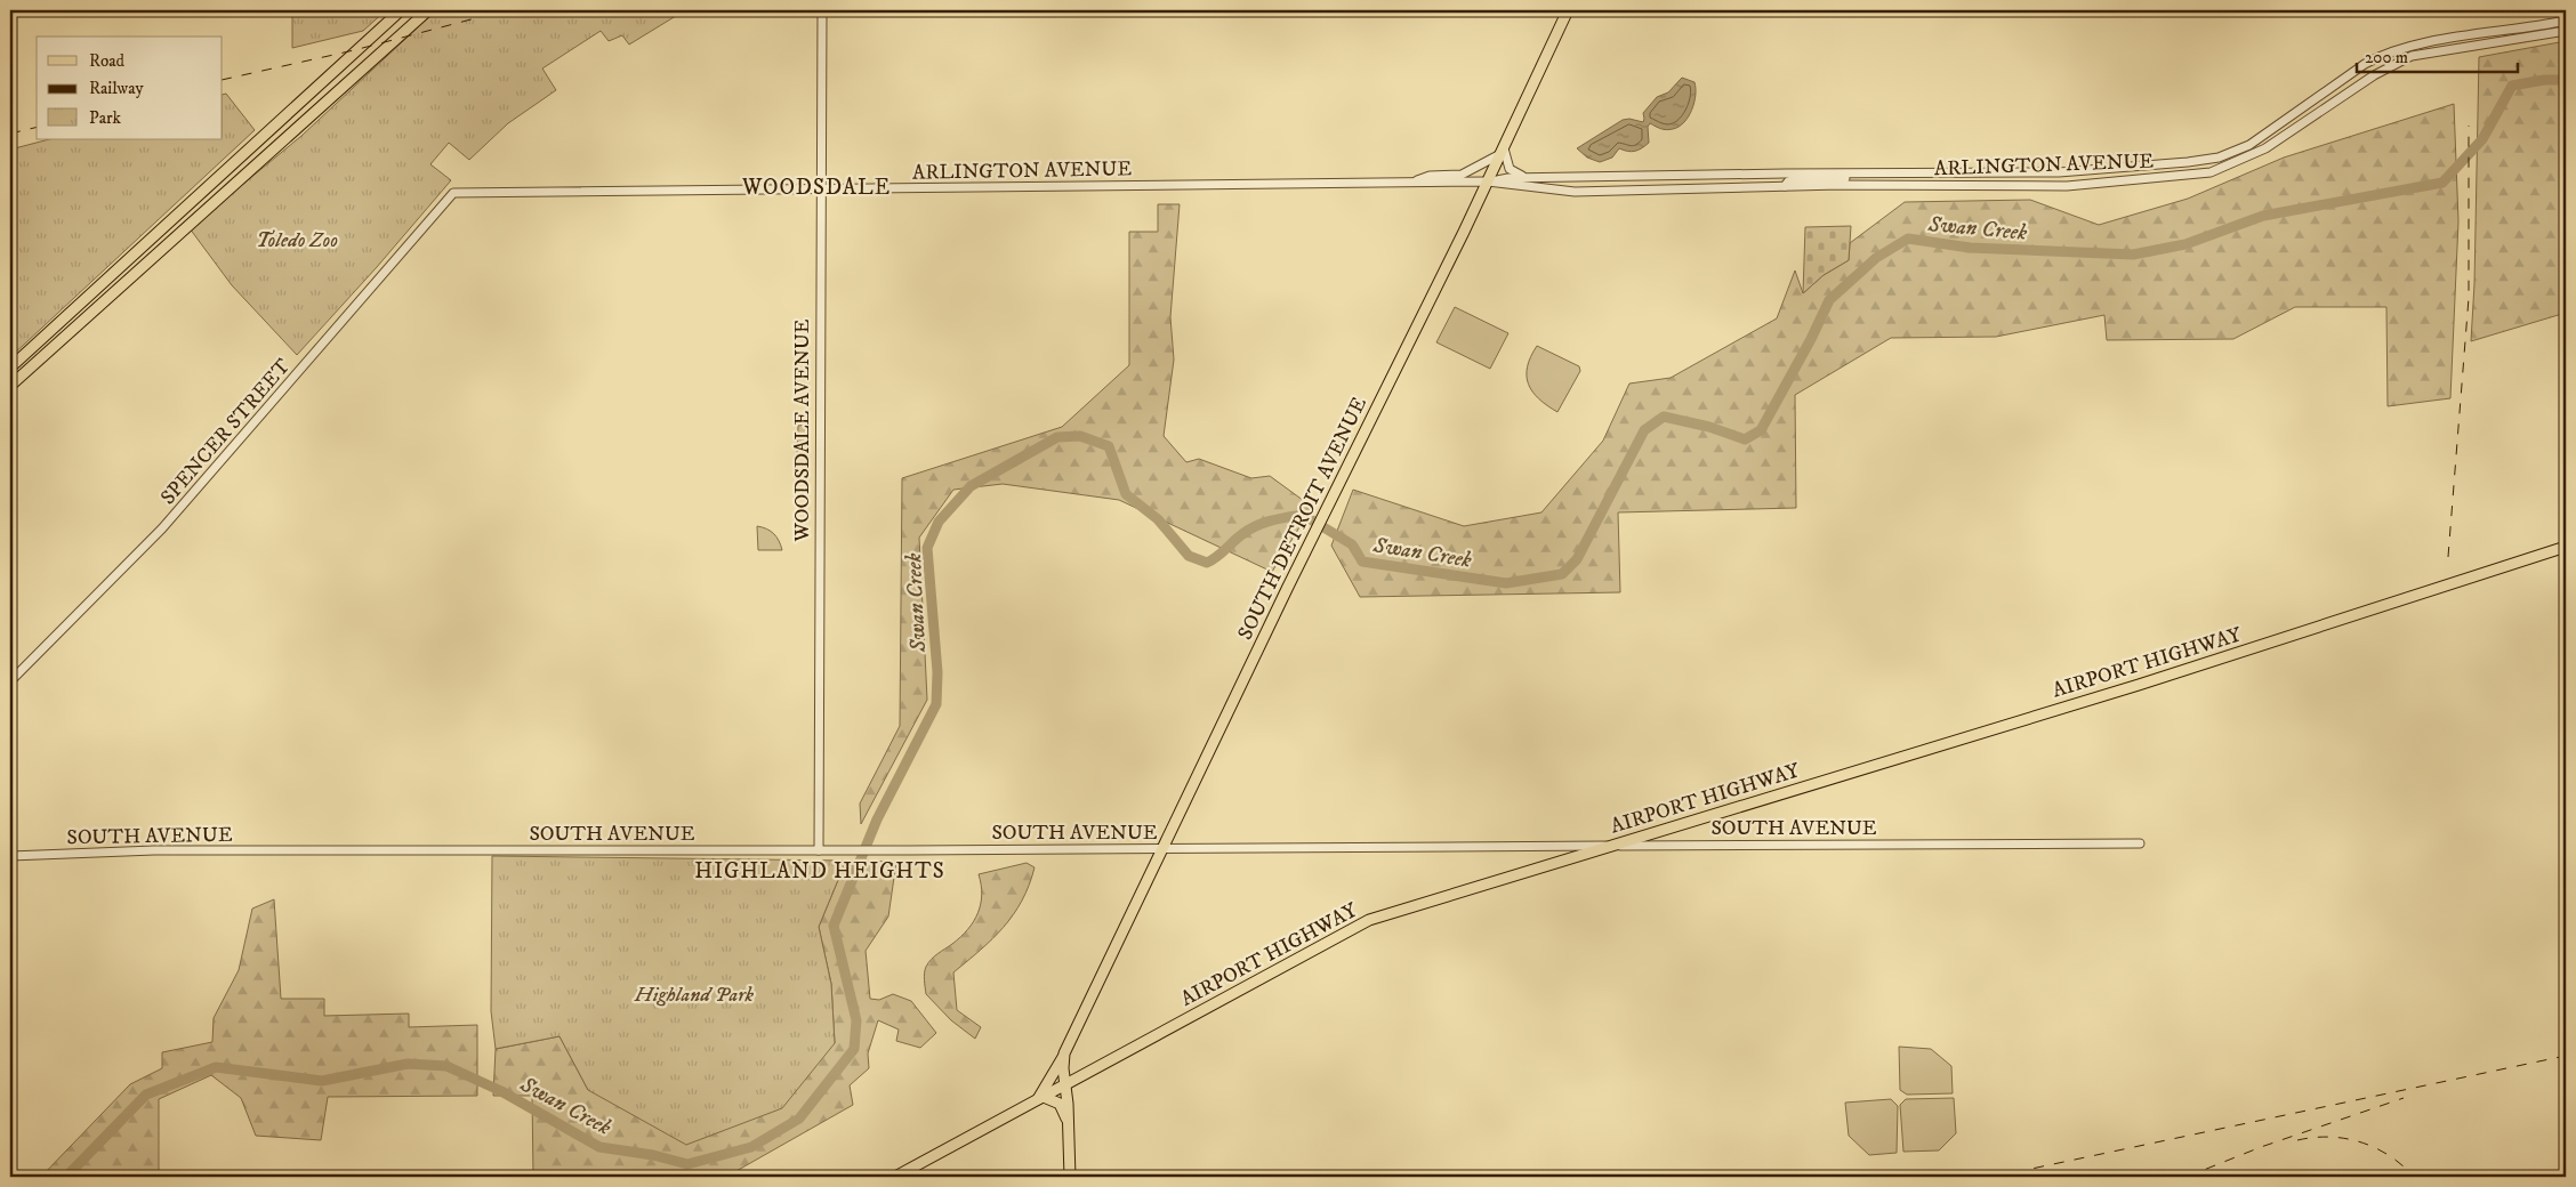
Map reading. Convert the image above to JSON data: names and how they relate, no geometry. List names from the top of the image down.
{
  "streets": {
    "main road": ["SOUTH DETROIT AVENUE", "AIRPORT HIGHWAY"],
    "street": [
      "ARLINGTON AVENUE",
      "WOODSDALE AVENUE",
      "SPENCER STREET",
      "SOUTH AVENUE"
    ]
  },
  "crossings": [
    ["ARLINGTON AVENUE", "WOODSDALE AVENUE"],
    ["ARLINGTON AVENUE", "SPENCER STREET"],
    ["ARLINGTON AVENUE", "SOUTH DETROIT AVENUE"],
    ["WOODSDALE AVENUE", "SOUTH AVENUE"],
    ["SOUTH DETROIT AVENUE", "AIRPORT HIGHWAY"],
    ["SOUTH DETROIT AVENUE", "SOUTH AVENUE"],
    ["AIRPORT HIGHWAY", "SOUTH AVENUE"]
  ],
  "districts": ["WOODSDALE", "HIGHLAND HEIGHTS"],
  "water": ["Swan Creek"],
  "parks": ["Toledo Zoo", "Highland Park"],
  "legend": ["Road", "Railway", "Park"],
  "scale_bar": "200 m"
}
